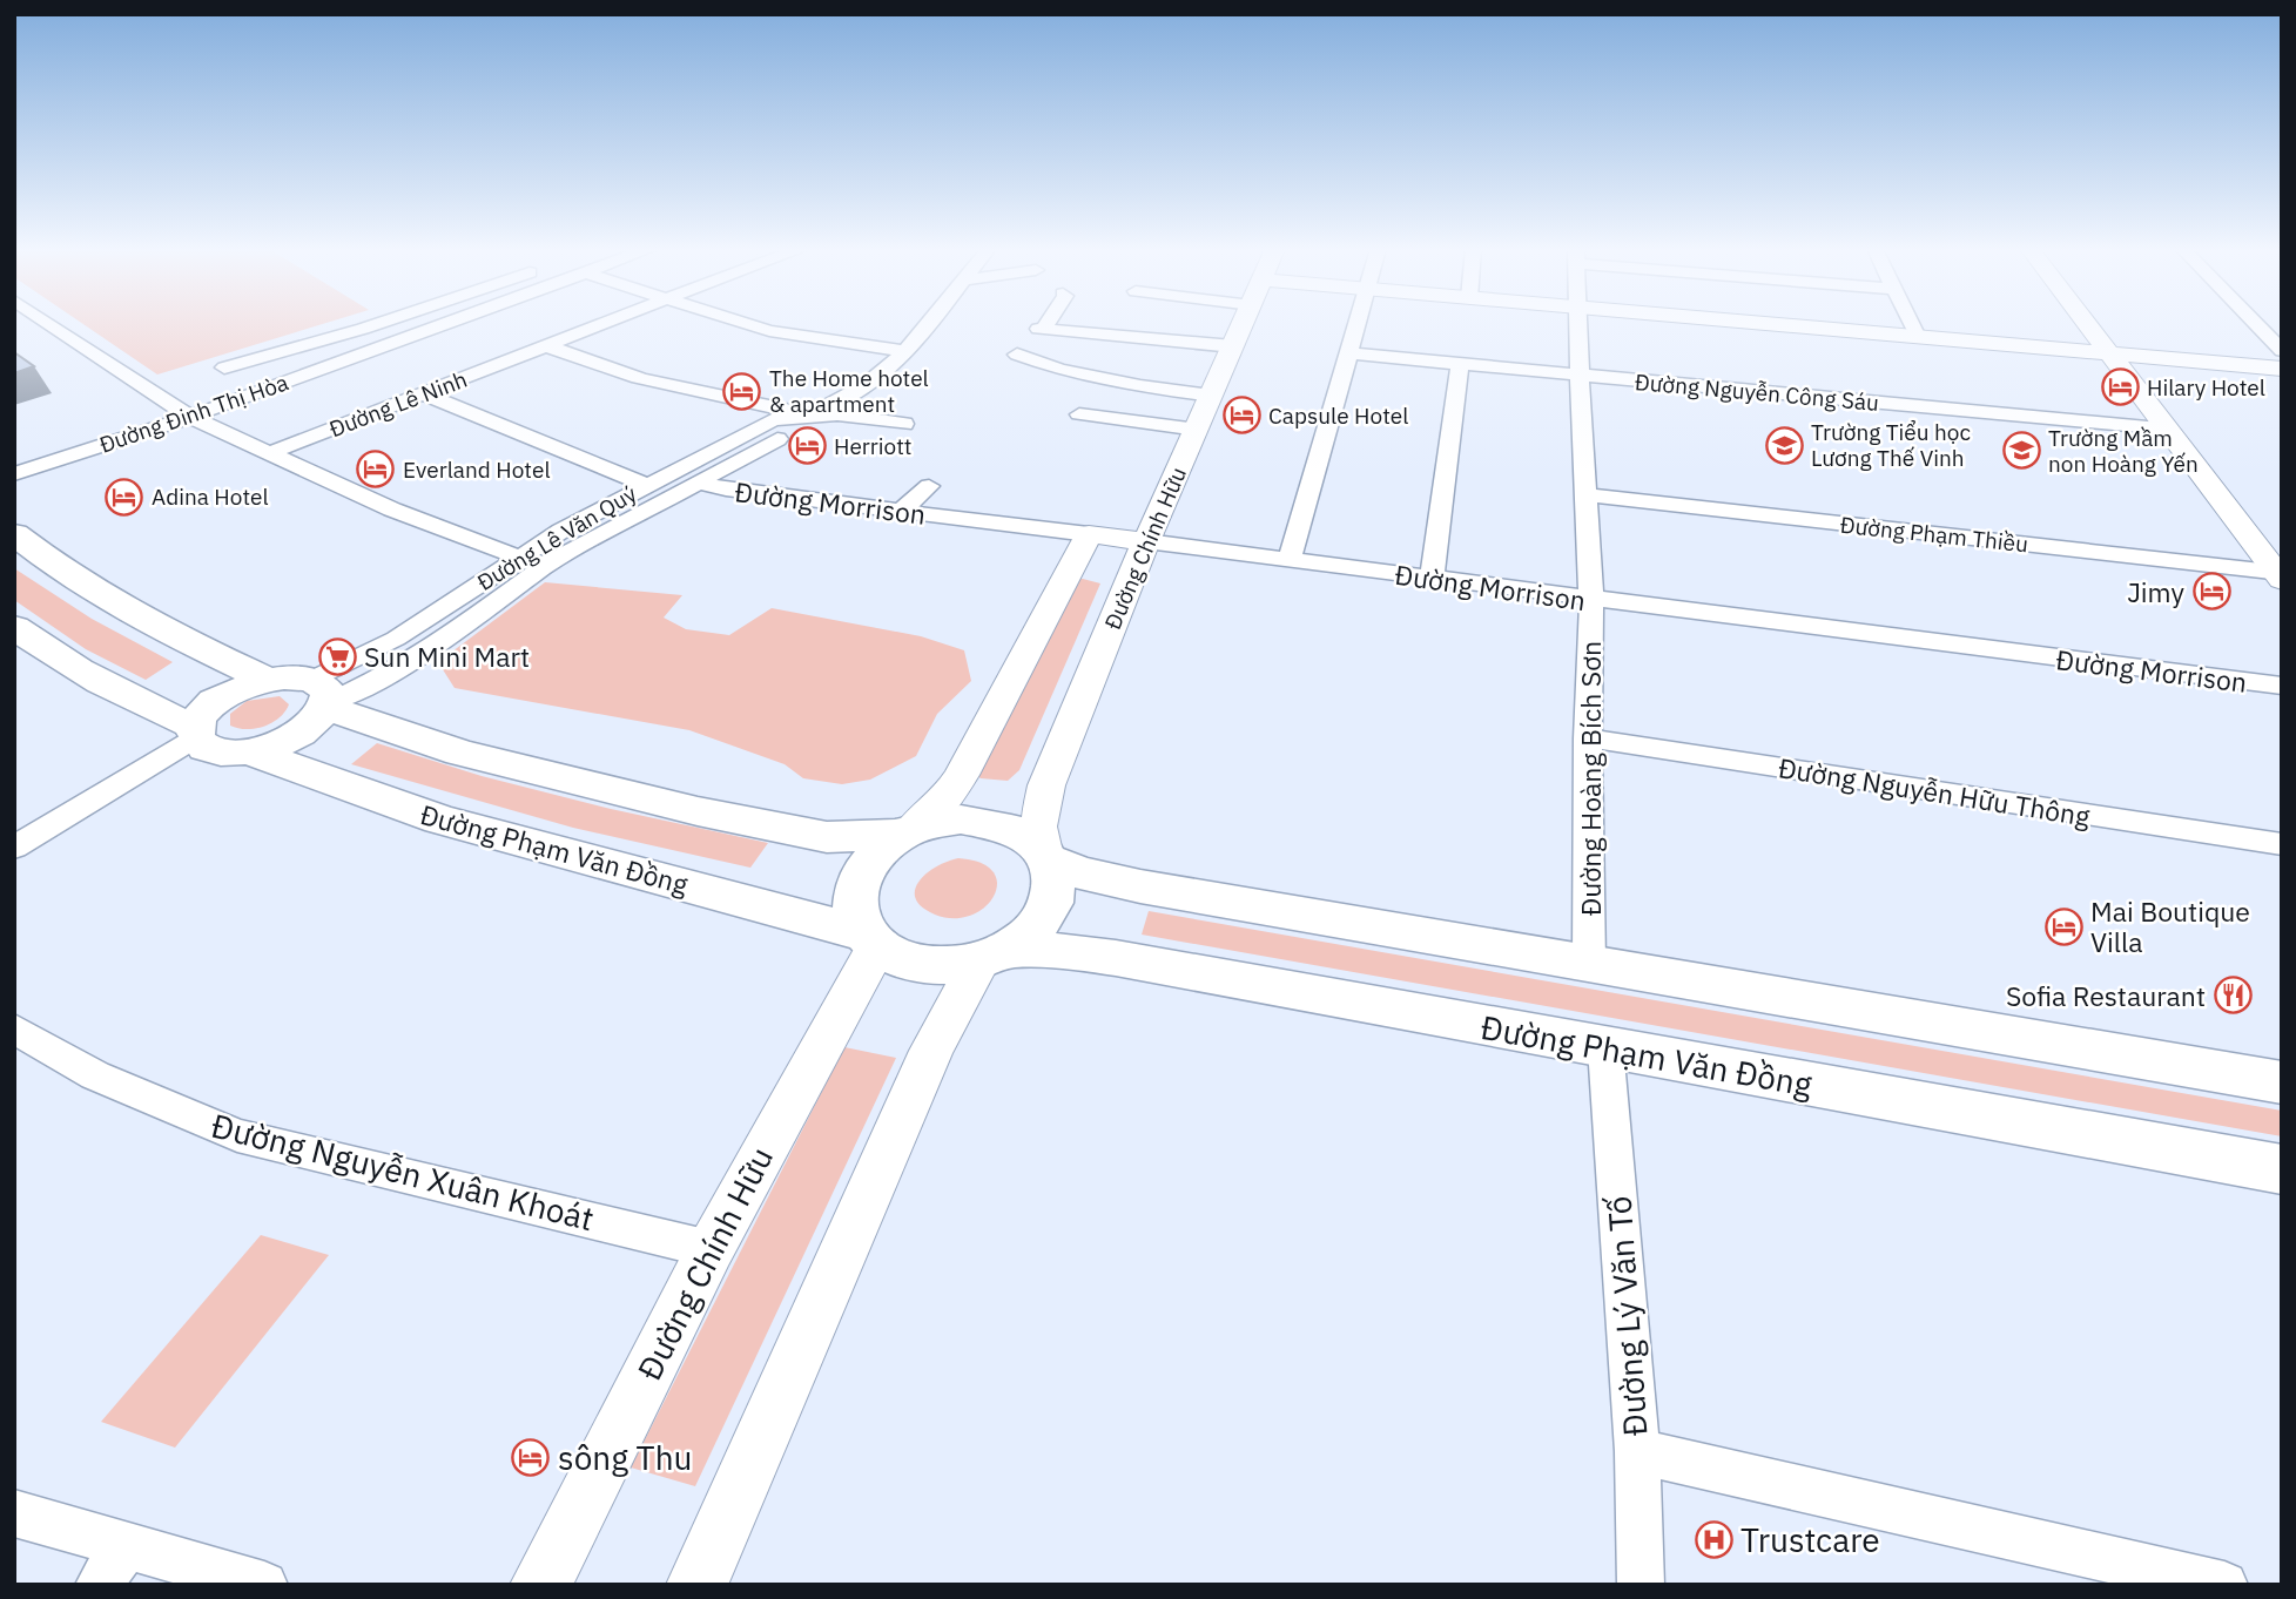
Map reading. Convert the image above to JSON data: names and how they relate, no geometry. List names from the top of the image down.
{
  "streets": {
    "main road": ["Đường Phạm Văn Đồng"],
    "street": [
      "Đường Nguyễn Công Sáu",
      "Đường Lê Ninh",
      "Đường Đinh Thị Hòa",
      "Đường Morrison",
      "Đường Phạm Thiều",
      "Đường Lê Văn Quý",
      "Đường Chính Hữu",
      "Đường Hoàng Bích Sơn",
      "Đường Nguyễn Hữu Thông",
      "Đường Nguyễn Xuân Khoát",
      "Đường Lý Văn Tố"
    ]
  },
  "crossings": [
    ["Đường Nguyễn Công Sáu", "Đường Hoàng Bích Sơn"],
    ["Đường Morrison", "Đường Lê Văn Quý"],
    ["Đường Morrison", "Đường Chính Hữu"],
    ["Đường Morrison", "Đường Hoàng Bích Sơn"],
    ["Đường Phạm Thiều", "Đường Hoàng Bích Sơn"],
    ["Đường Chính Hữu", "Đường Phạm Văn Đồng"],
    ["Đường Chính Hữu", "Đường Nguyễn Xuân Khoát"],
    ["Đường Hoàng Bích Sơn", "Đường Nguyễn Hữu Thông"],
    ["Đường Phạm Văn Đồng", "Đường Lý Văn Tố"]
  ],
  "places": {
    "hotel": [
      "Hilary Hotel",
      "The Home hotel & apartment",
      "Capsule Hotel",
      "Herriott",
      "Everland Hotel",
      "Adina Hotel",
      "Jimy",
      "Mai Boutique Villa",
      "sông Thu"
    ],
    "school or university": ["Trường Tiểu học Lương Thế Vinh", "Trường Mầm non Hoàng Yến"],
    "supermarket": ["Sun Mini Mart"],
    "restaurant": ["Sofia Restaurant"],
    "hospital": ["Trustcare"]
  }
}
